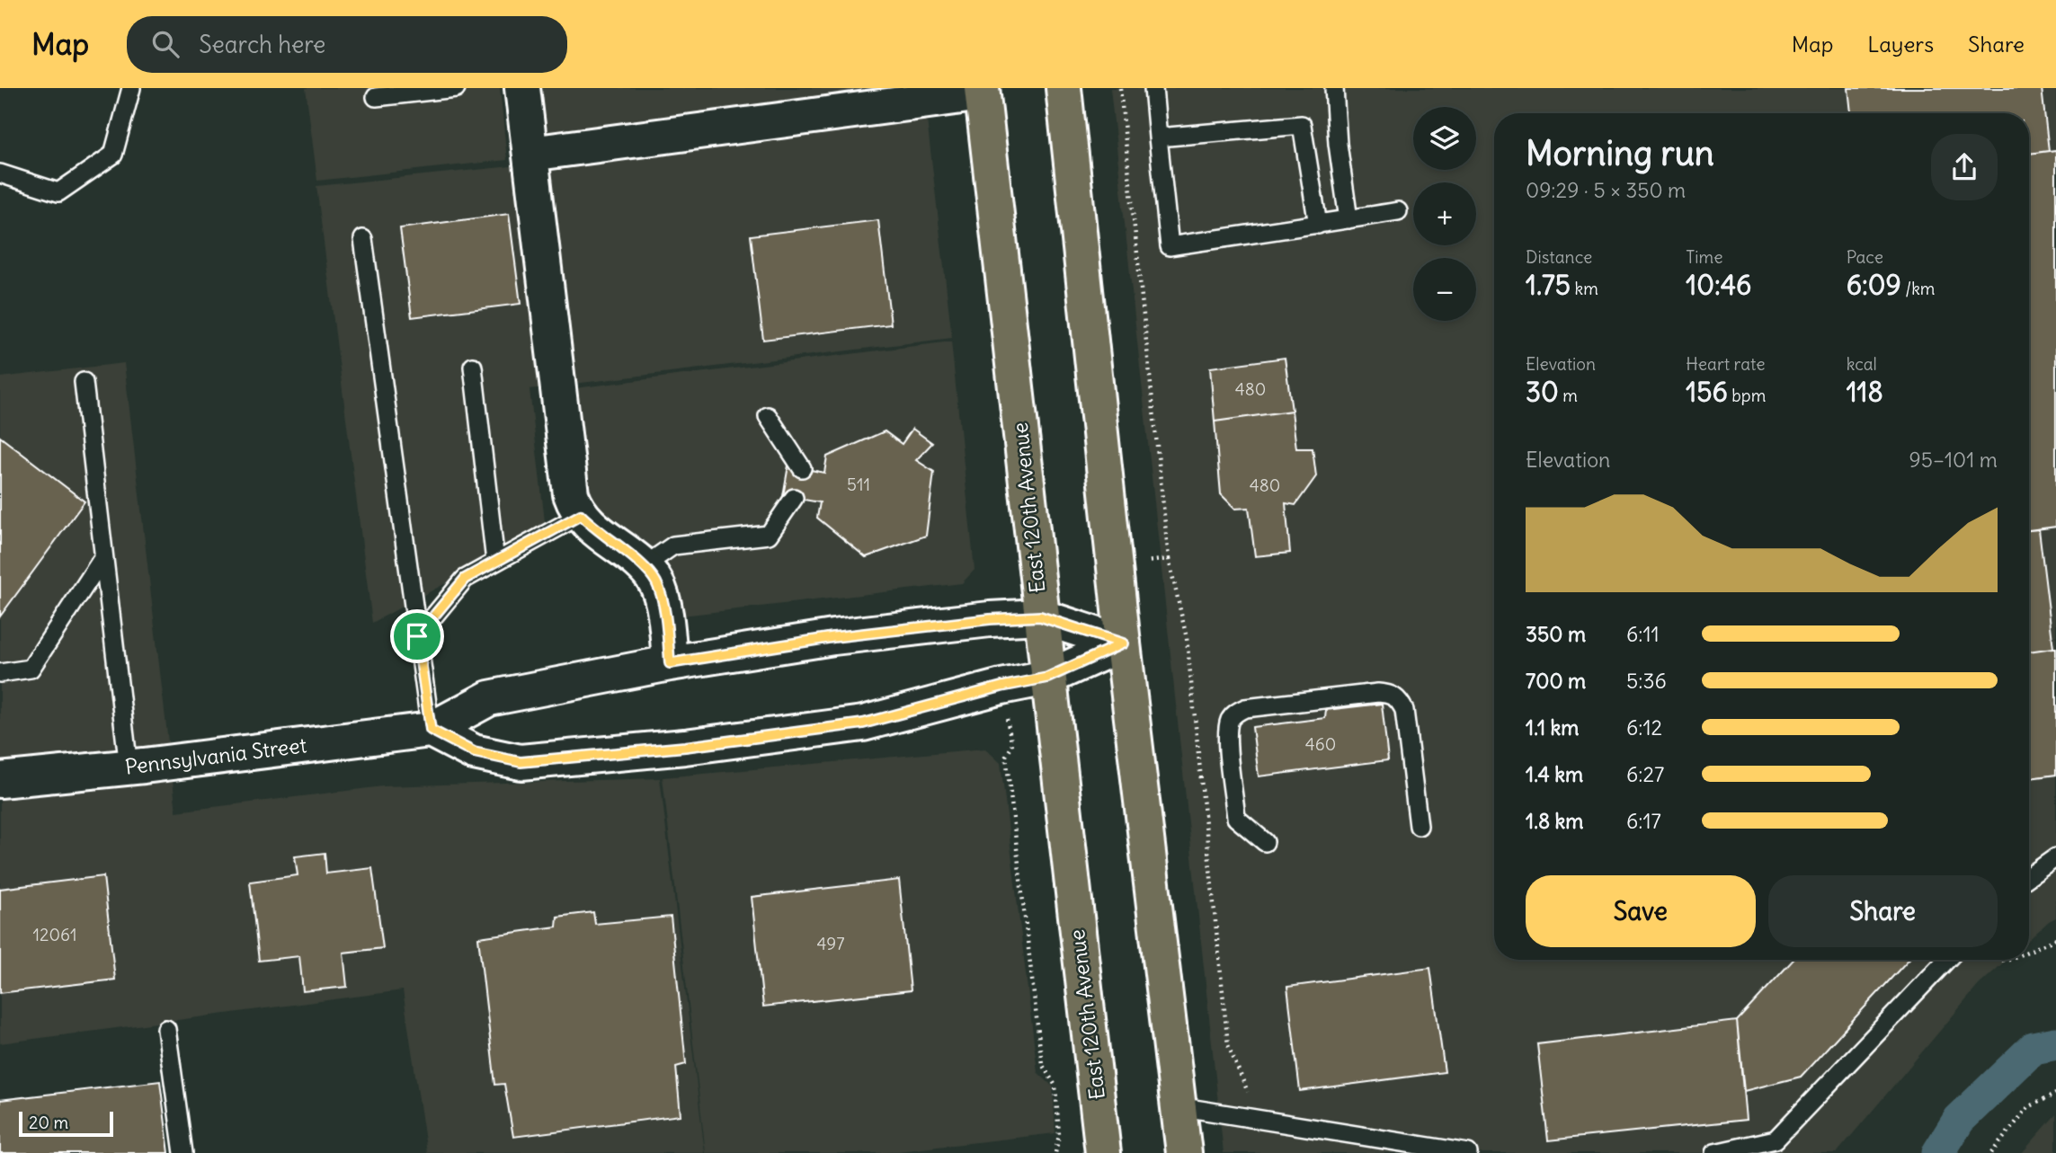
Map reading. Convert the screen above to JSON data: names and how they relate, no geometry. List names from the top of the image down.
{
  "streets": {
    "main road": ["East 120th Avenue"],
    "street": ["Pennsylvania Street"]
  },
  "crossings": [
    ["East 120th Avenue", "Pennsylvania Street"]
  ],
  "house_numbers": [
    "480",
    "511",
    "480",
    "460",
    "12061",
    "497"
  ],
  "scale_bar": "20 m",
  "page": {
    "header": "Map",
    "search": "Search here",
    "nav": ["Map", "Layers", "Share"],
    "map_buttons": ["+", "−"],
    "heading": ["Morning run", "09:29 · 5 × 350 m"],
    "stats": [
      ["Distance", "1.75 km"],
      ["Time", "10:46"],
      ["Pace", "6:09 /km"],
      ["Elevation", "30 m"],
      ["Heart rate", "156 bpm"],
      ["kcal", "118"]
    ],
    "chart": ["Elevation", "95–101 m"],
    "list": [
      {
        "name": "350 m",
        "note": "6:11"
      },
      {
        "name": "700 m",
        "note": "5:36"
      },
      {
        "name": "1.1 km",
        "note": "6:12"
      },
      {
        "name": "1.4 km",
        "note": "6:27"
      },
      {
        "name": "1.8 km",
        "note": "6:17"
      }
    ],
    "buttons": ["Save", "Share"],
    "scale": "20 m"
  }
}
